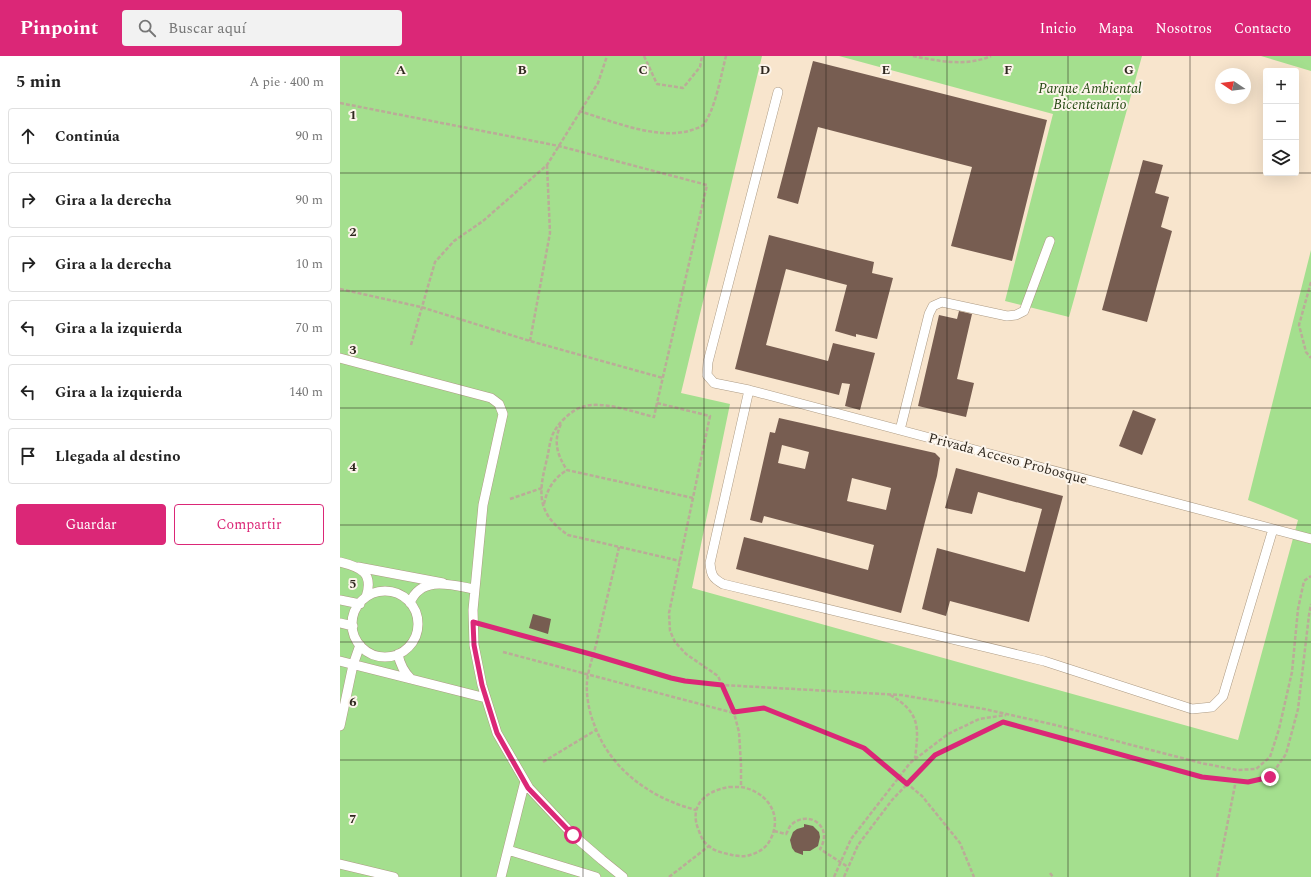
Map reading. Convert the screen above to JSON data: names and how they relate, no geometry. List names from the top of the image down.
{
  "streets": {
    "lane": ["Privada Acceso Probosque"]
  },
  "parks": ["Parque Ambiental Bicentenario"],
  "north": "left",
  "page": {
    "header": "Pinpoint",
    "search": "Buscar aquí",
    "nav": [
      "Inicio",
      "Mapa",
      "Nosotros",
      "Contacto"
    ],
    "heading": ["5 min", "A pie · 400 m"],
    "map_buttons": ["+", "−"],
    "list": [
      ["Continúa", "90 m"],
      ["Gira a la derecha", "90 m"],
      ["Gira a la derecha", "10 m"],
      ["Gira a la izquierda", "70 m"],
      ["Gira a la izquierda", "140 m"],
      "Llegada al destino"
    ],
    "buttons": ["Guardar", "Compartir"]
  },
  "grid": {
    "columns": [
      "A",
      "B",
      "C",
      "D",
      "E",
      "F",
      "G"
    ],
    "rows": [
      "1",
      "2",
      "3",
      "4",
      "5",
      "6",
      "7"
    ]
  }
}
